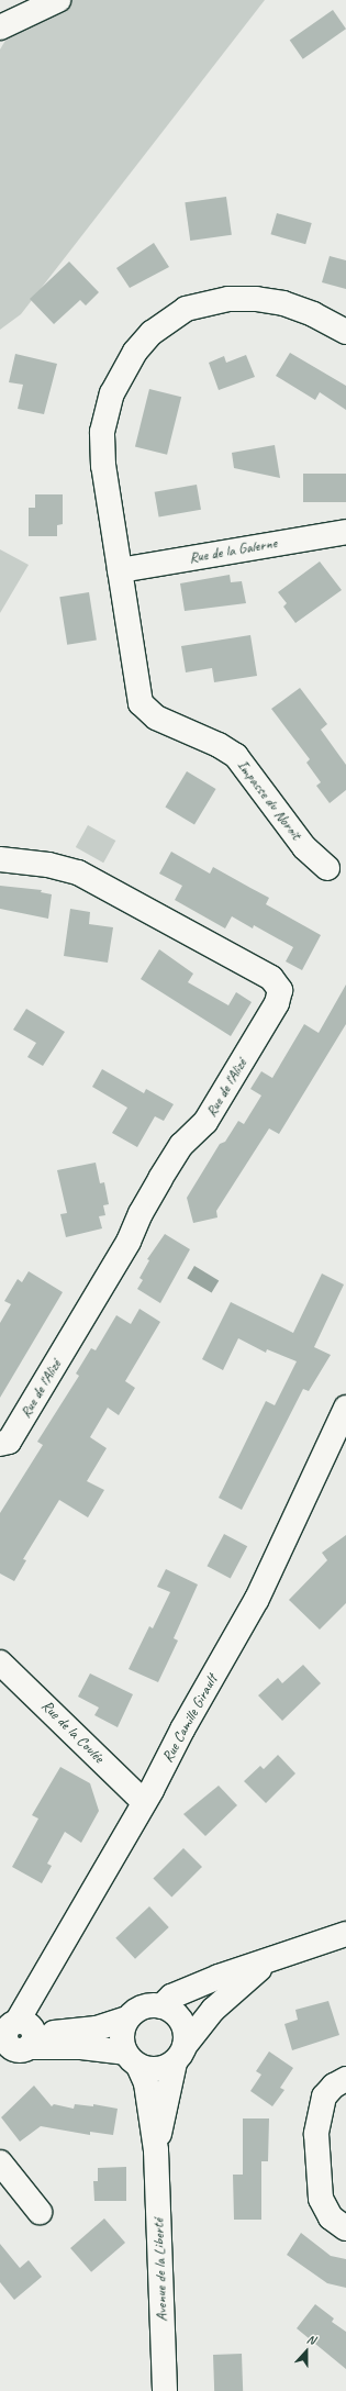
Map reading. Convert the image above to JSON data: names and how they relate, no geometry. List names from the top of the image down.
{
  "streets": {
    "street": [
      "Rue de la Galerne",
      "Impasse du Noroit",
      "Rue de l'Alizé",
      "Rue Camille Girault",
      "Rue de la Coulée",
      "Avenue de la Liberté"
    ]
  },
  "crossings": [
    ["Rue de la Galerne", "Impasse du Noroit"],
    ["Rue Camille Girault", "Rue de la Coulée"]
  ],
  "north": "top"
}
